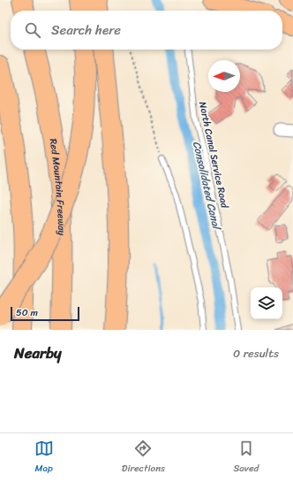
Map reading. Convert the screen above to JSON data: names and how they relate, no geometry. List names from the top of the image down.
{
  "streets": {
    "highway": ["Red Mountain Freeway"],
    "lane": ["North Canal Service Road"]
  },
  "water": ["Consolidated Canal"],
  "scale_bar": "50 m",
  "north": "left",
  "page": {
    "search": "Search here",
    "scale": "50 m",
    "heading": ["Nearby", "0 results"],
    "nav": ["Map", "Directions", "Saved"]
  }
}
